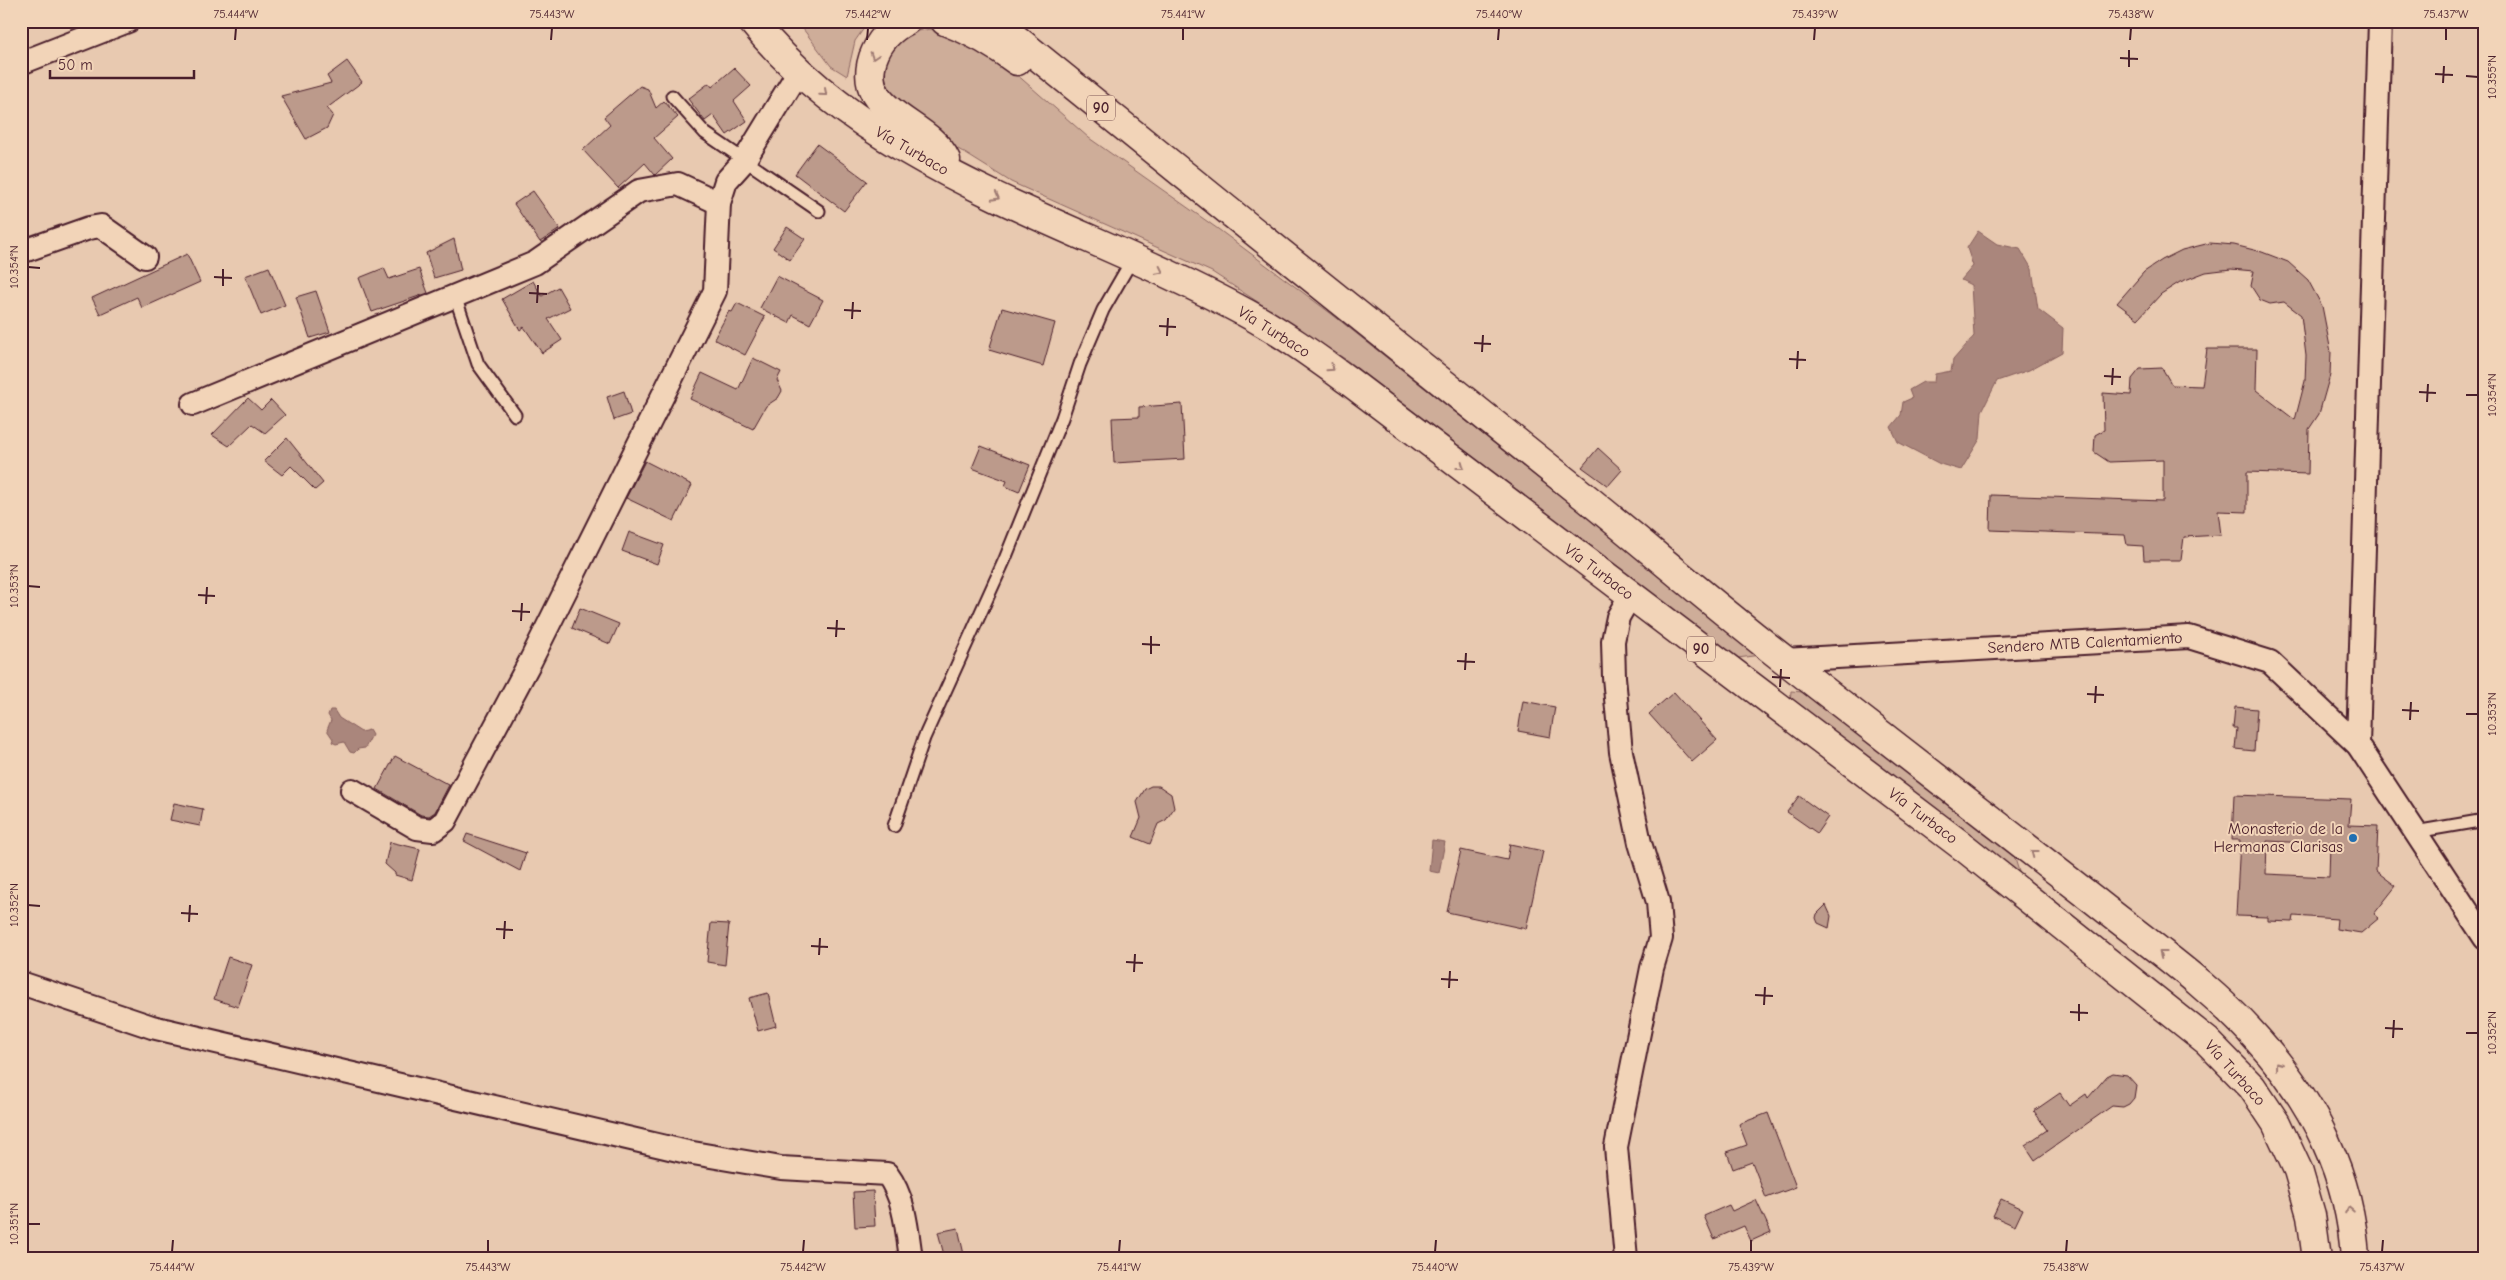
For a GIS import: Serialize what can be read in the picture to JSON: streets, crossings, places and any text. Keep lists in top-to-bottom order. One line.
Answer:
{"streets":{"highway":["90","Vía Turbaco"],"street":["Sendero MTB Calentamiento"]},"crossings":[["90","Sendero MTB Calentamiento"]],"places":["Monasterio de la Hermanas Clarisas"],"scale_bar":"50 m","coordinates":["75.444°W","75.443°W","75.442°W","75.441°W","75.440°W","75.439°W","75.438°W","75.437°W","10.355°N","10.354°N","10.353°N","10.352°N","10.351°N"]}
